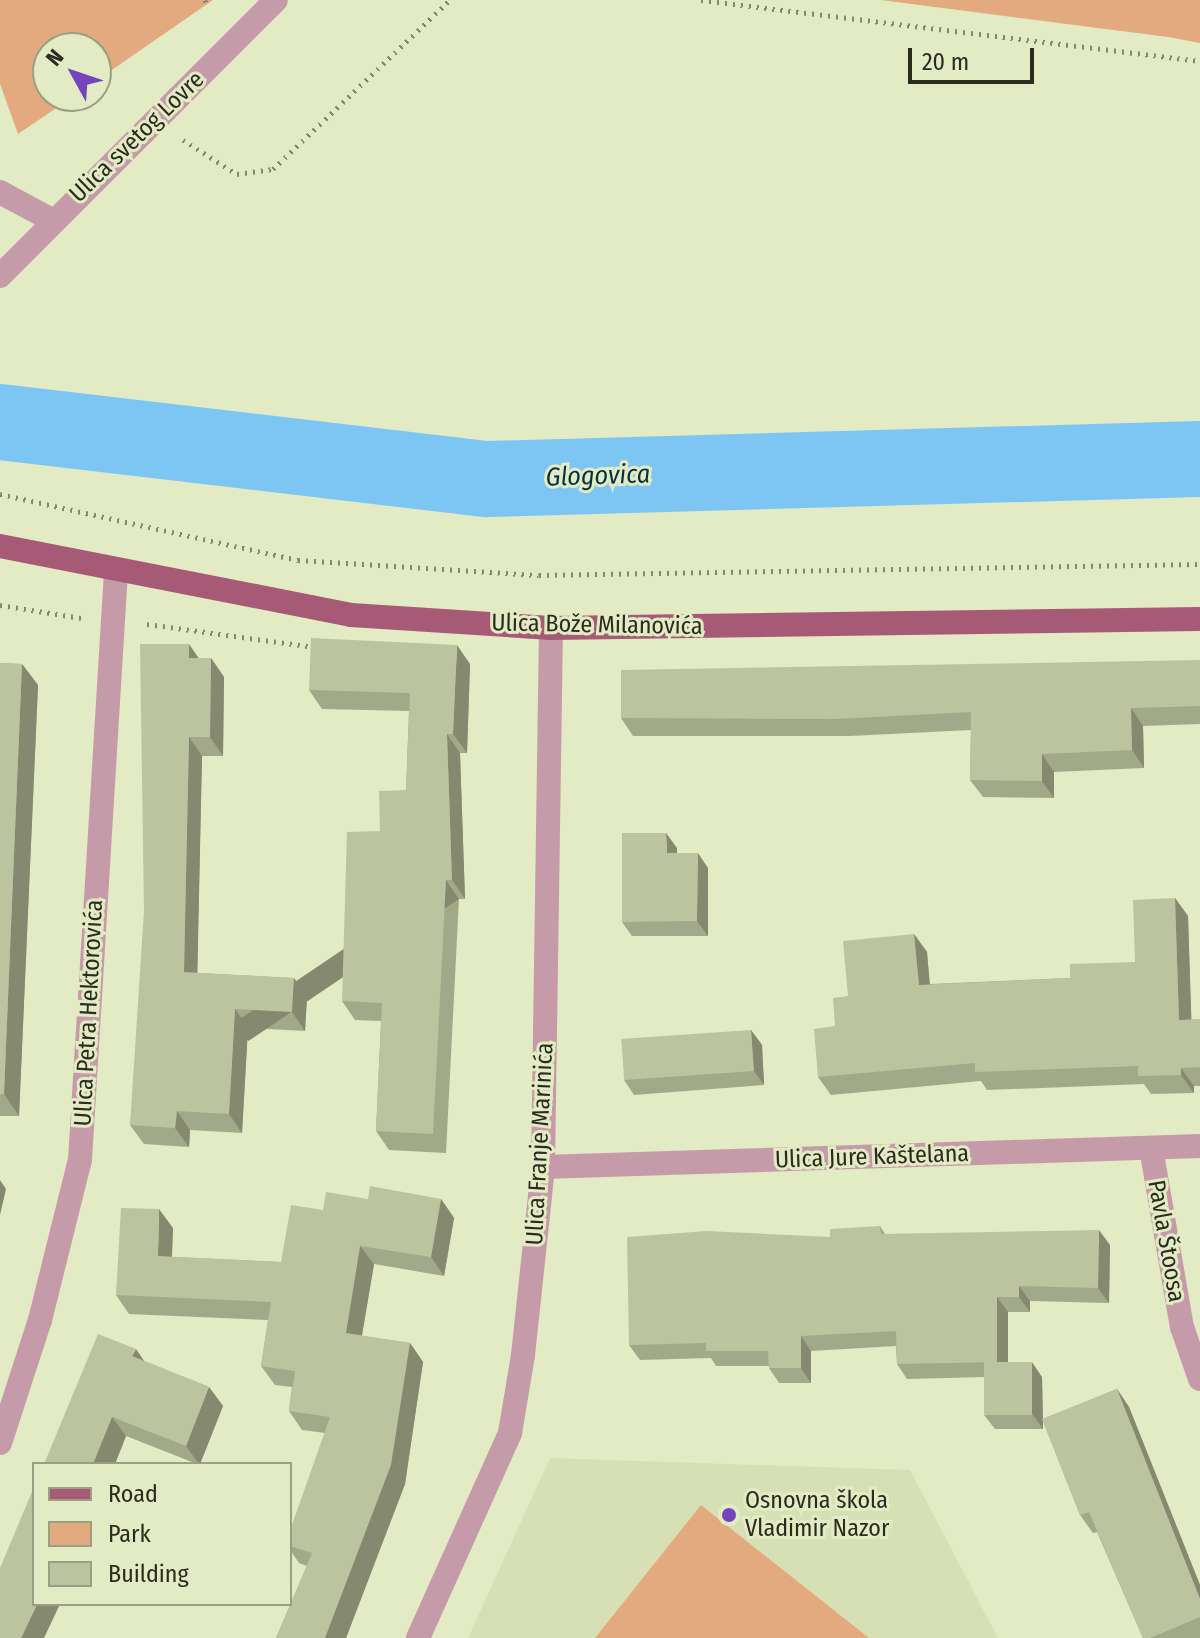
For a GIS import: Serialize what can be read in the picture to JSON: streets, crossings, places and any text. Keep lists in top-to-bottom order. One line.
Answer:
{"streets":{"main road":["Ulica Bože Milanovića"],"street":["Ulica svetog Lovre","Ulica Petra Hektorovića","Ulica Franje Marinića","Ulica Jure Kaštelana","Pavla Štoosa"]},"crossings":[["Ulica Bože Milanovića","Ulica Petra Hektorovića"],["Ulica Bože Milanovića","Ulica Franje Marinića"],["Ulica Franje Marinića","Ulica Jure Kaštelana"],["Ulica Jure Kaštelana","Pavla Štoosa"]],"water":["Glogovica"],"places":["Osnovna škola Vladimir Nazor"],"legend":["Road","Park","Building"],"scale_bar":"20 m","north":"top left"}
